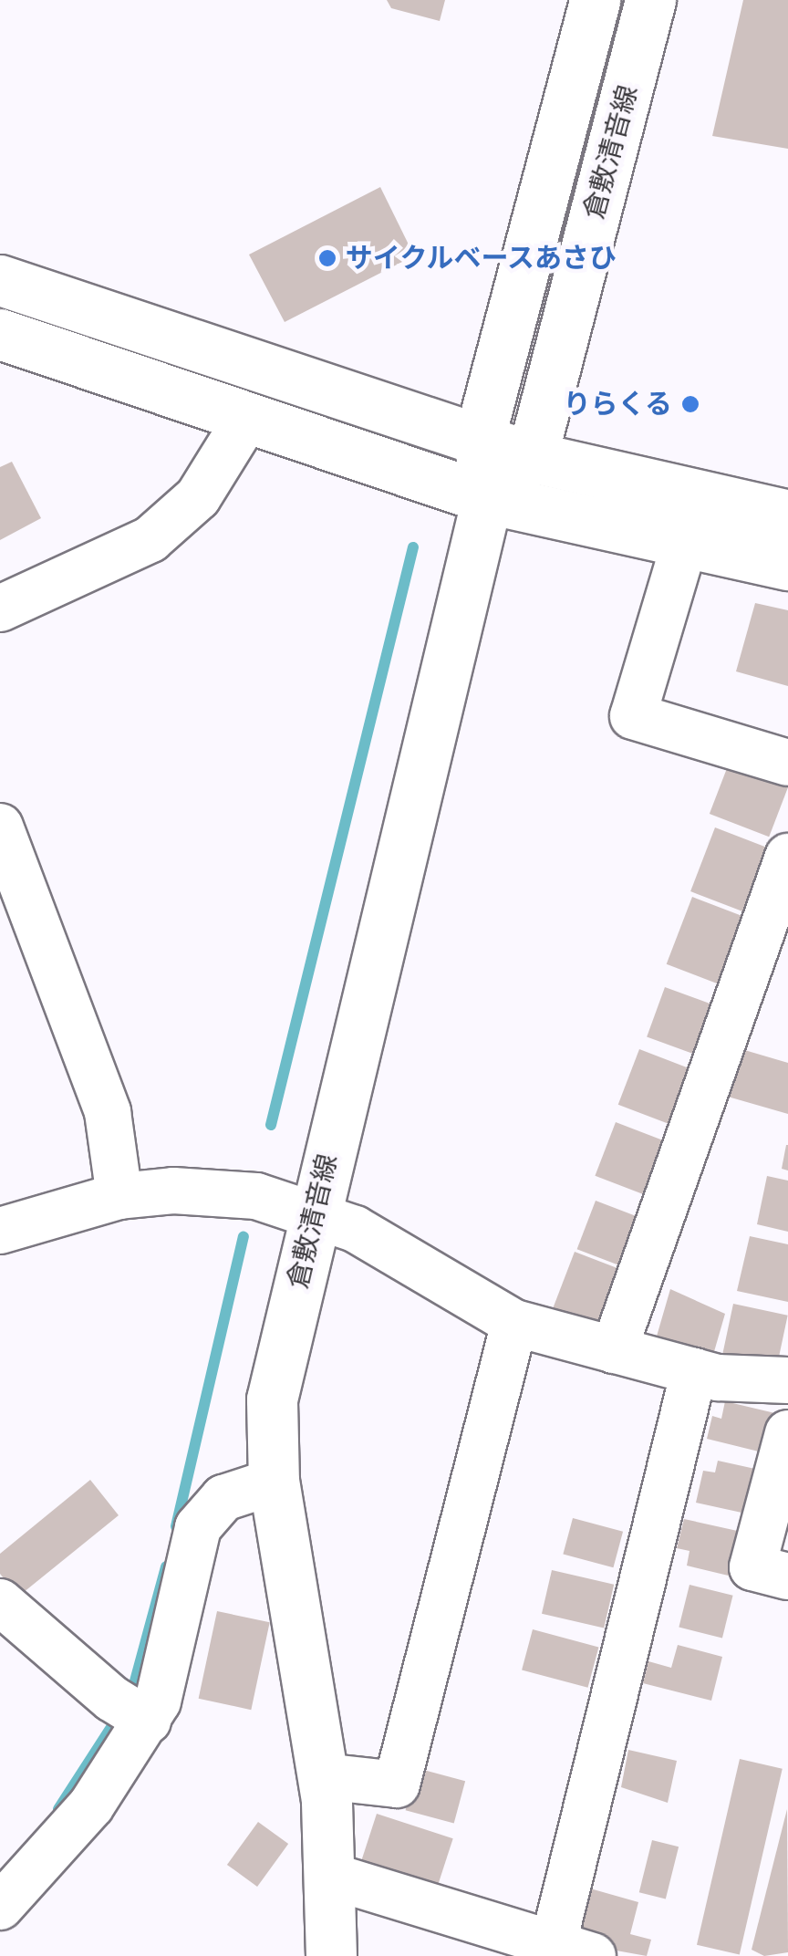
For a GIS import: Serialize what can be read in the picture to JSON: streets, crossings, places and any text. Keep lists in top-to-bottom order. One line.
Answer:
{"streets":{"main road":["倉敷清音線"]},"places":["サイクルベースあさひ","りらくる"]}
